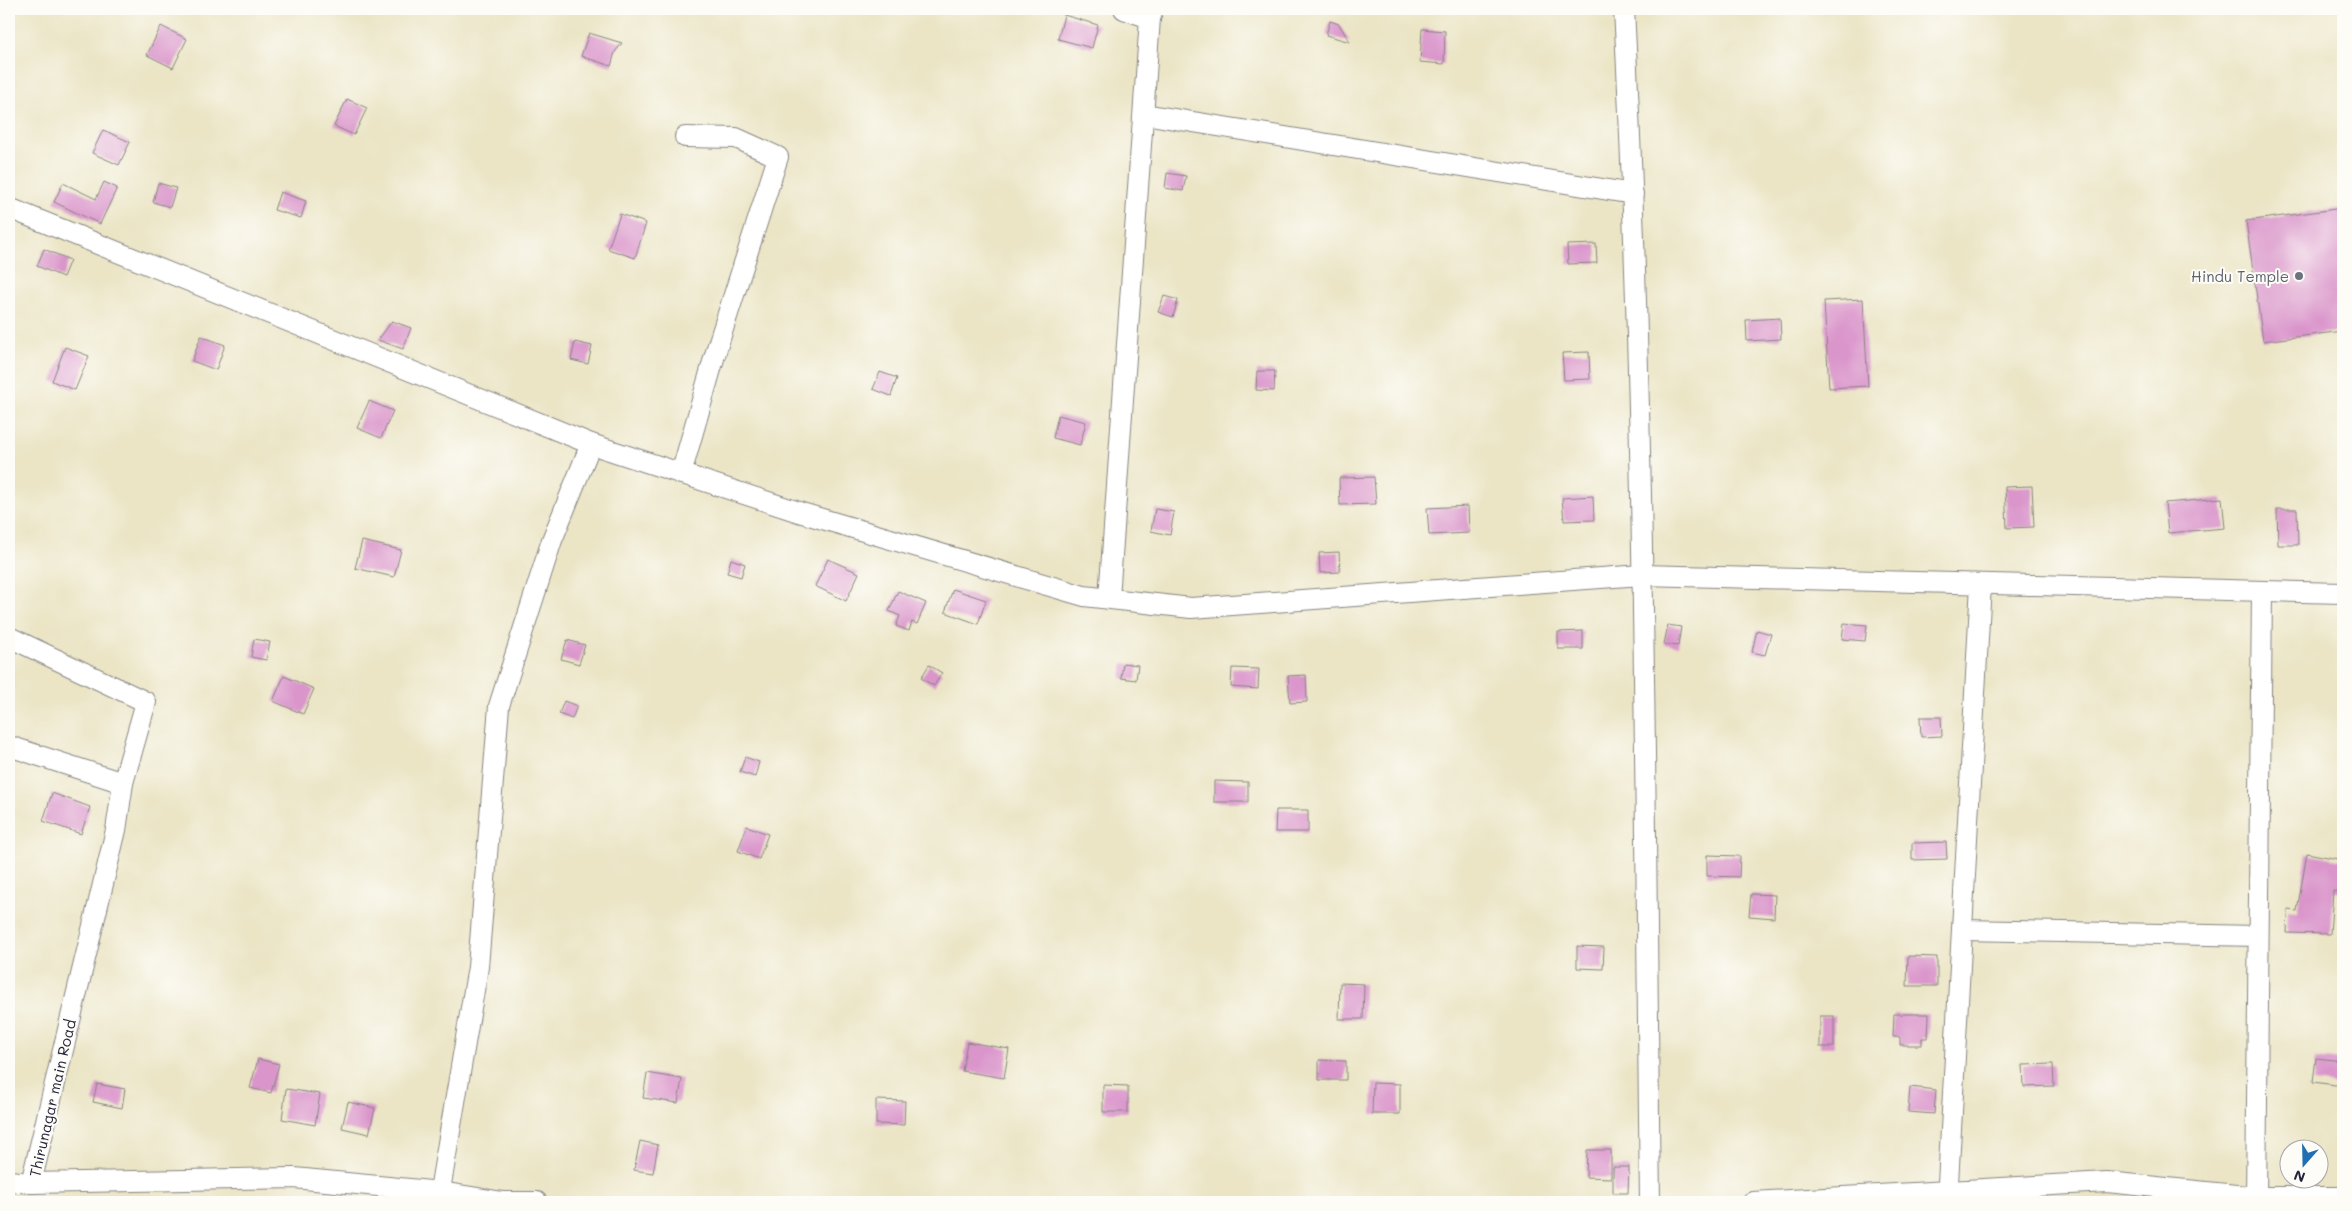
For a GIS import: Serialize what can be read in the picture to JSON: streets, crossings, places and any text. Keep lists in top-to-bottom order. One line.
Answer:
{"streets":{"street":["Thirunagar main Road"]},"places":["Hindu Temple"],"north":"bottom"}
